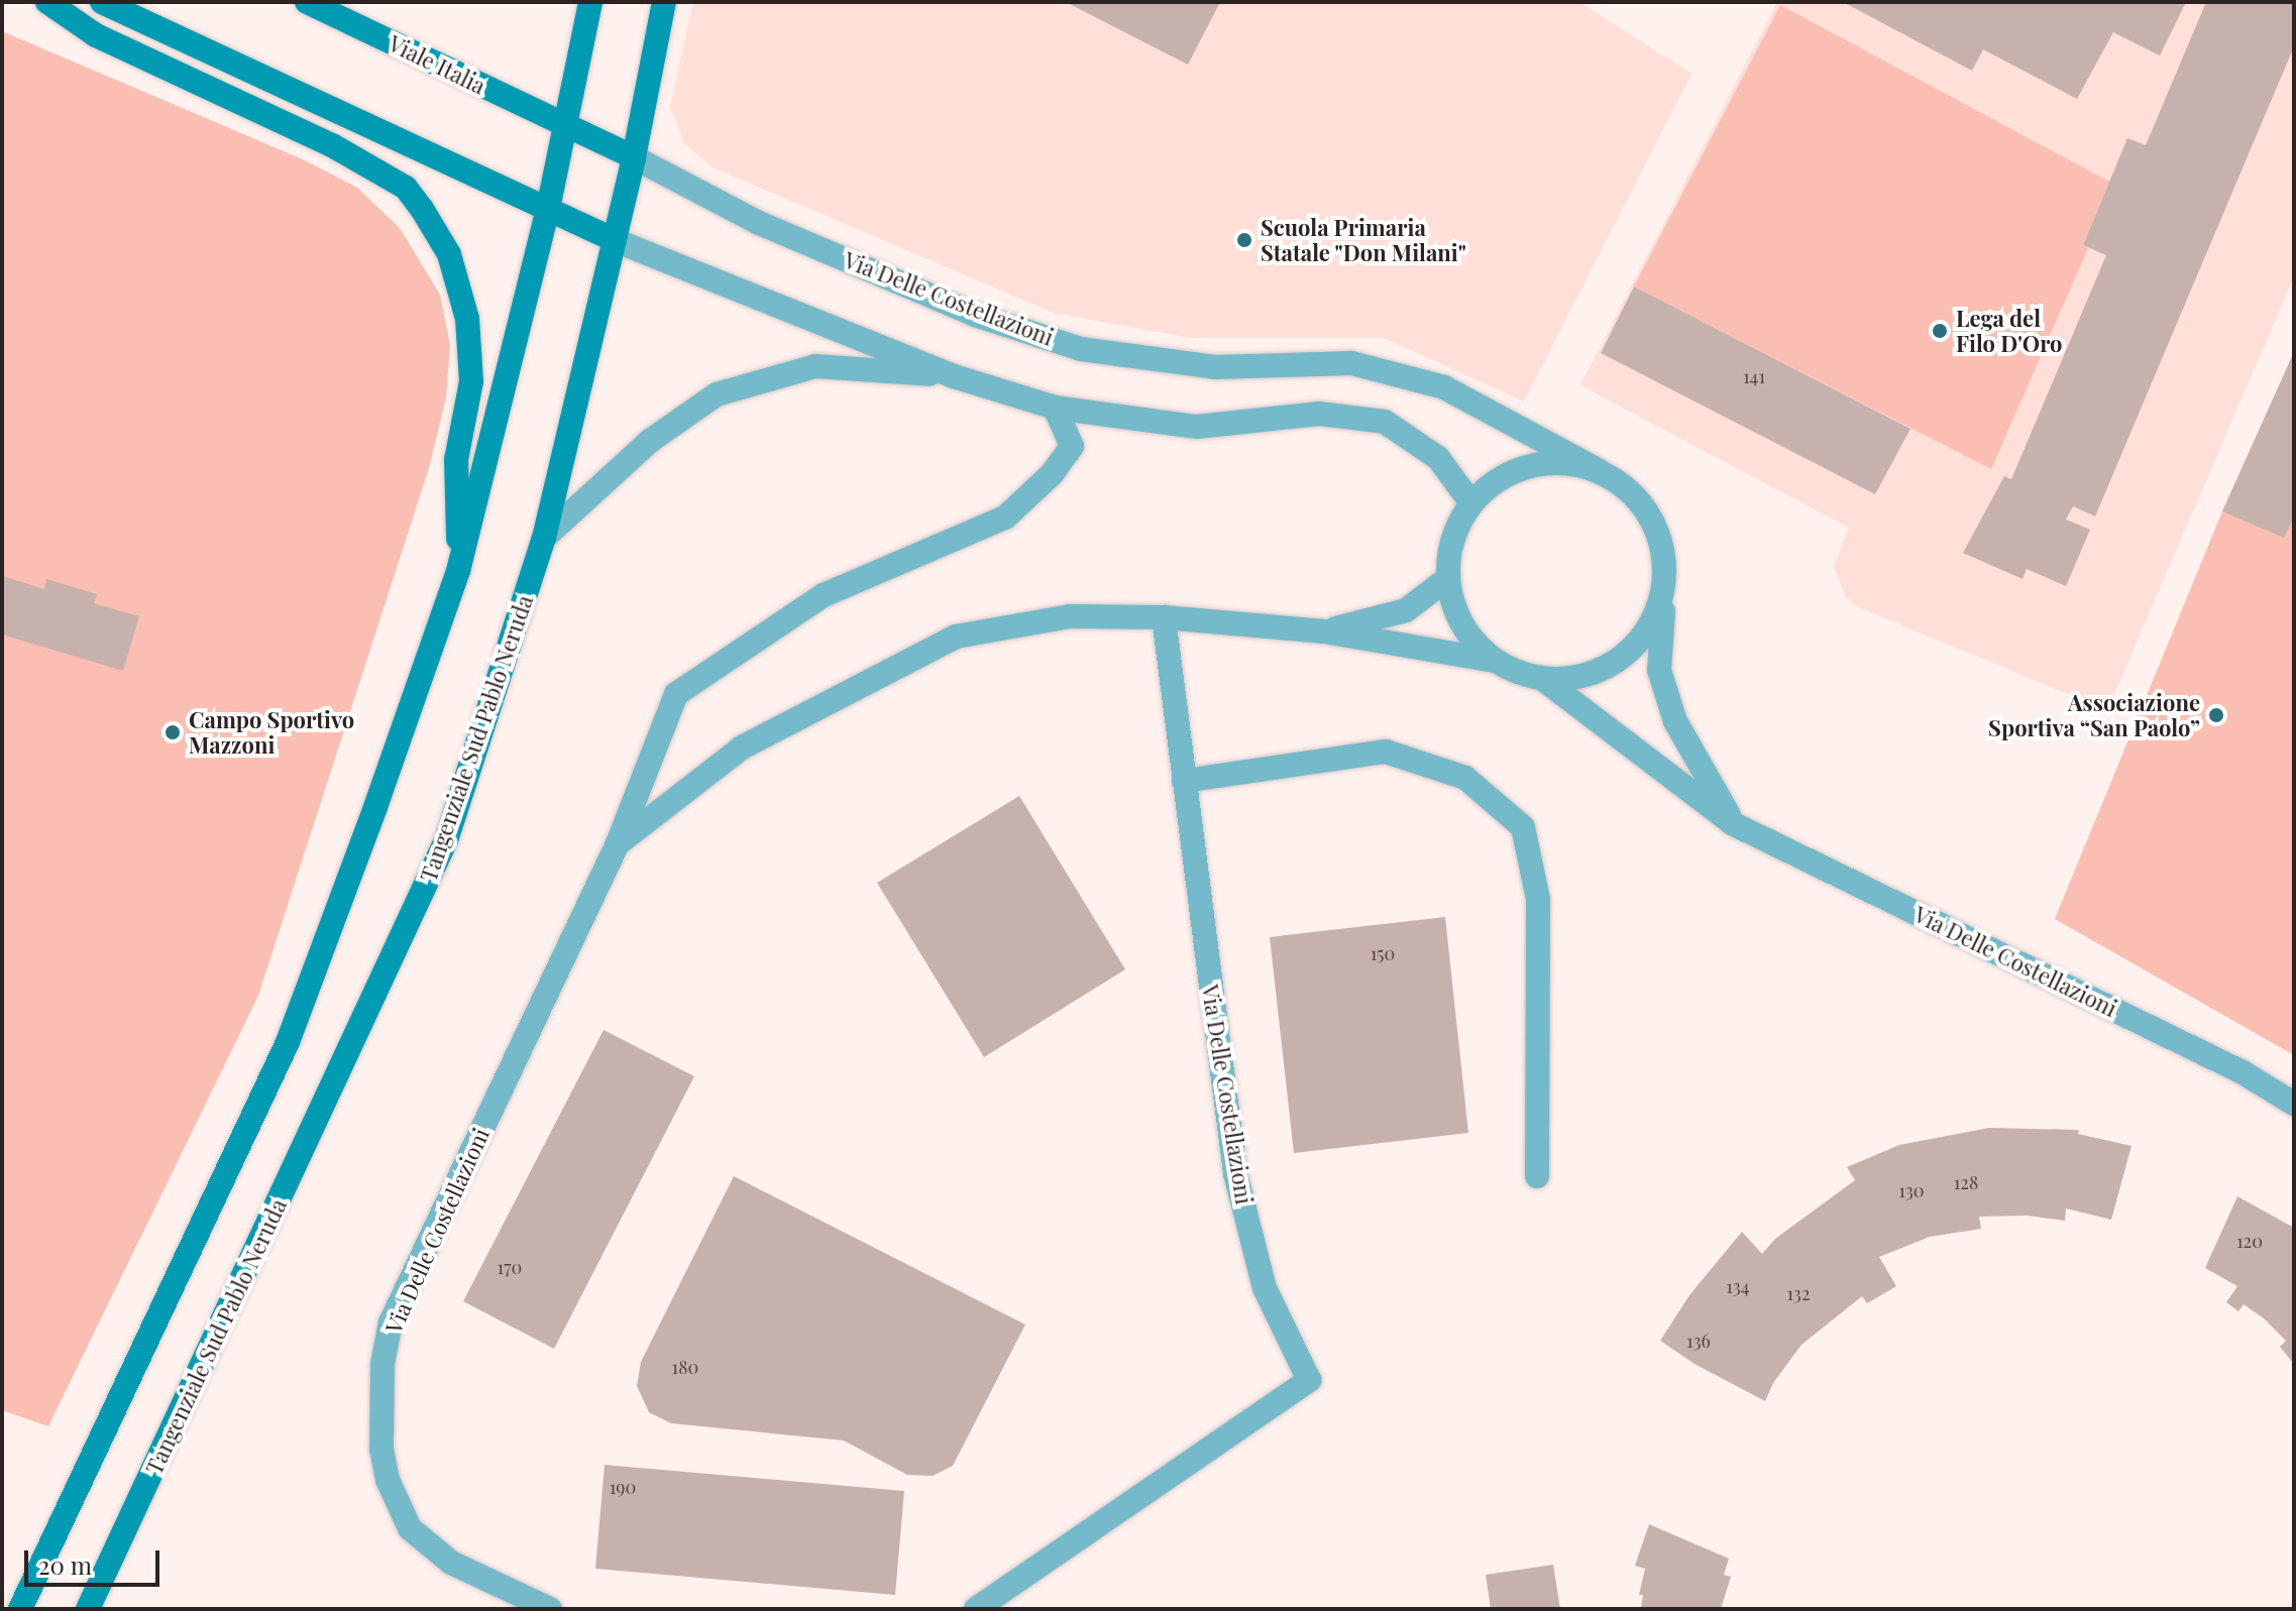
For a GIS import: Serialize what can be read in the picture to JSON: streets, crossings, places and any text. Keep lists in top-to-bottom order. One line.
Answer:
{"streets":{"main road":["Viale Italia","Tangenziale Sud Pablo Neruda"],"street":["Via Delle Costellazioni"]},"crossings":[["Viale Italia","Via Delle Costellazioni"],["Viale Italia","Tangenziale Sud Pablo Neruda"],["Via Delle Costellazioni","Tangenziale Sud Pablo Neruda"]],"places":["Scuola Primaria Statale \"Don Milani\"","Lega del Filo D'Oro","Associazione Sportiva “San Paolo”","Campo Sportivo Mazzoni"],"house_numbers":["141","150","128","130","120","170","134","132","136","180","190"],"scale_bar":"20 m"}
